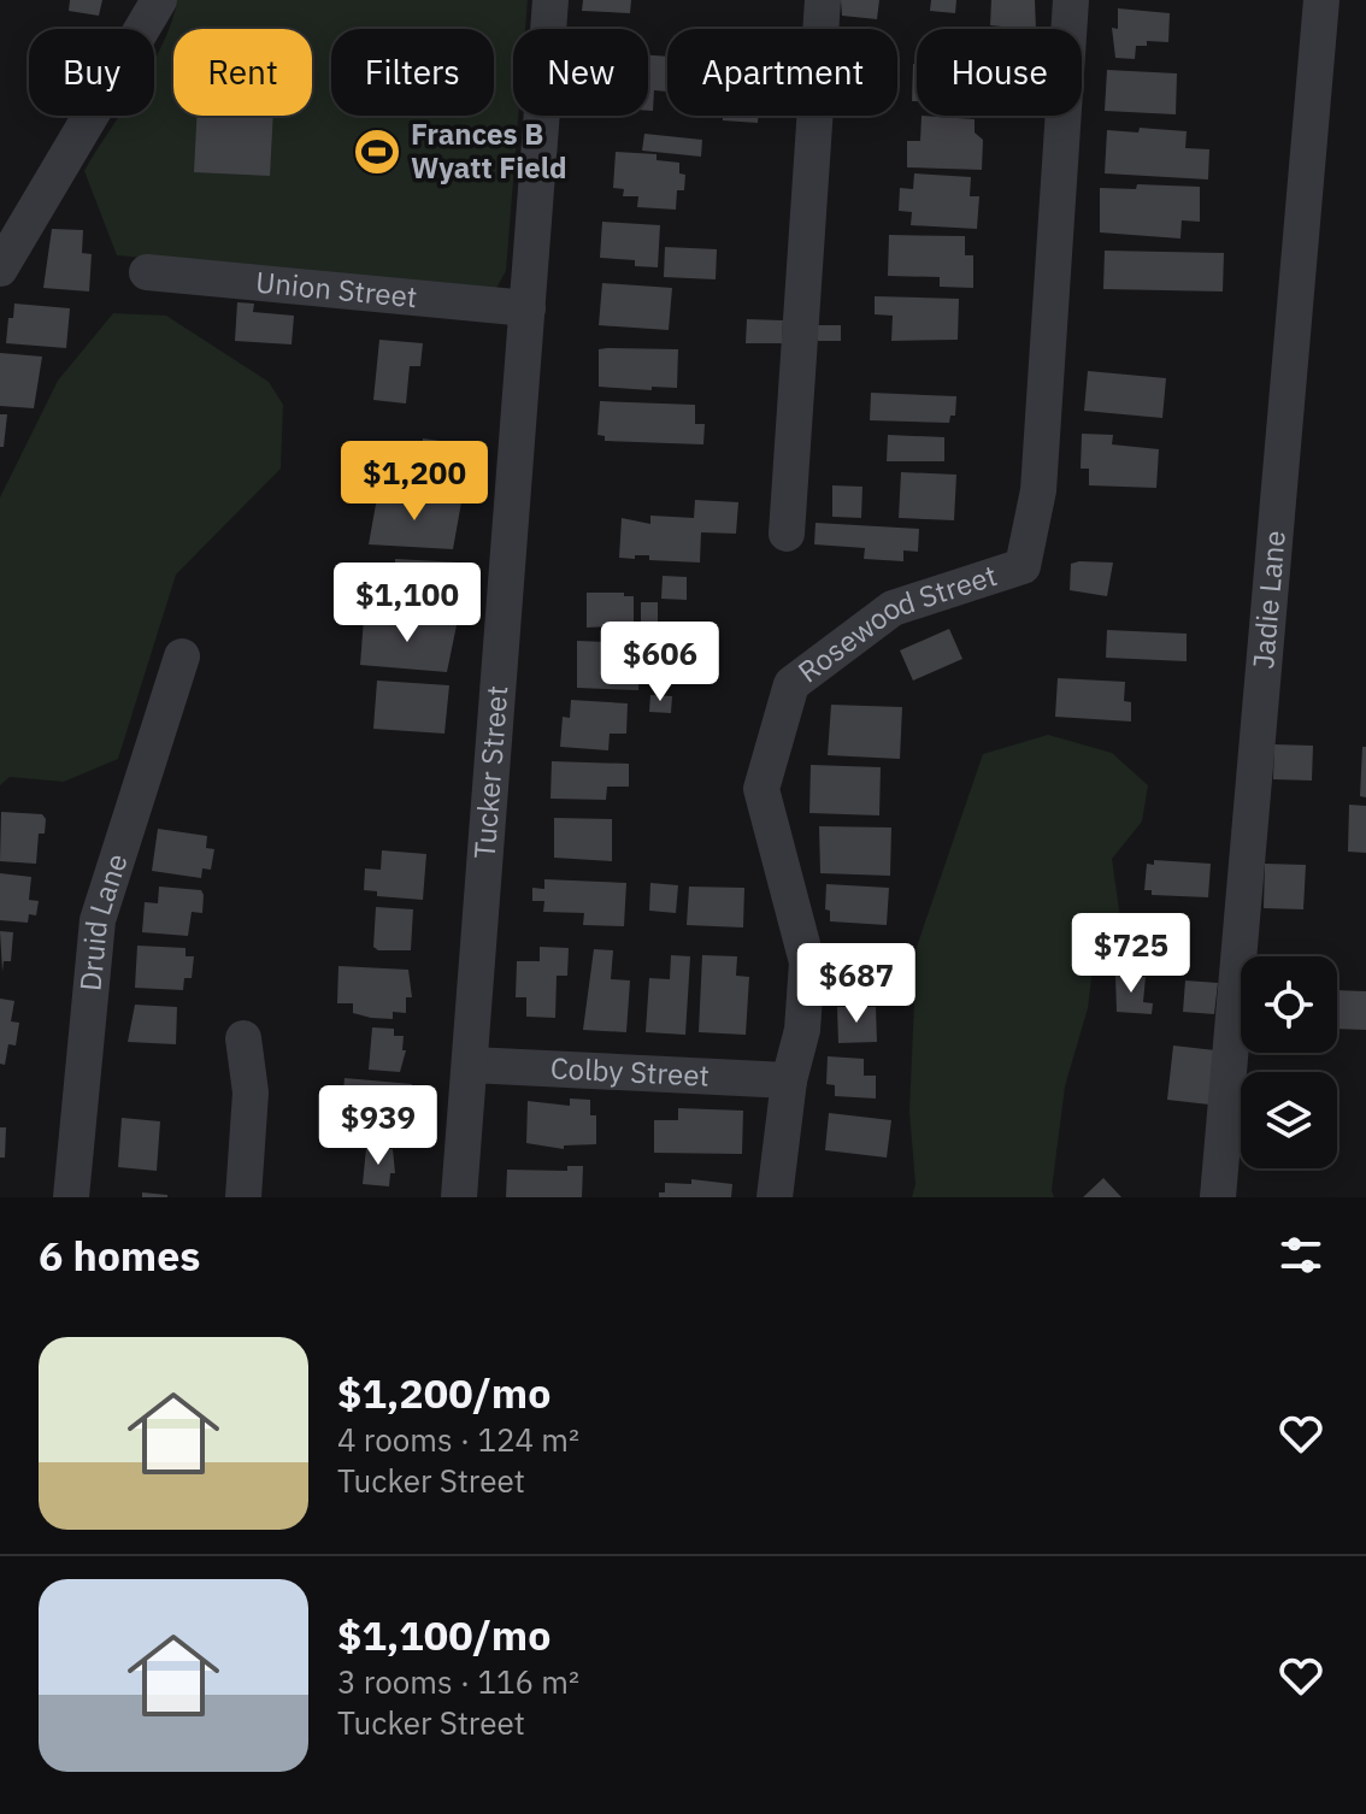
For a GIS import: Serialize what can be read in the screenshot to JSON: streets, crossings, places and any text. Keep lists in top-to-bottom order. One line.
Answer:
{"streets":{"street":["Union Street","Jadie Lane","Rosewood Street","Tucker Street","Druid Lane","Colby Street"]},"crossings":[["Union Street","Tucker Street"],["Rosewood Street","Colby Street"],["Tucker Street","Colby Street"]],"places":{"sports":["Frances B Wyatt Field"]},"page":{"chip":["Buy","Rent","Filters","New","Apartment","House"],"price":["$1,200","$1,100","$606","$725","$687","$939"],"heading":"6 homes","list":[{"name":"$1,200/mo","note":"4 rooms · 124 m² · Tucker Street"},{"name":"$1,100/mo","note":"3 rooms · 116 m² · Tucker Street"}]}}
